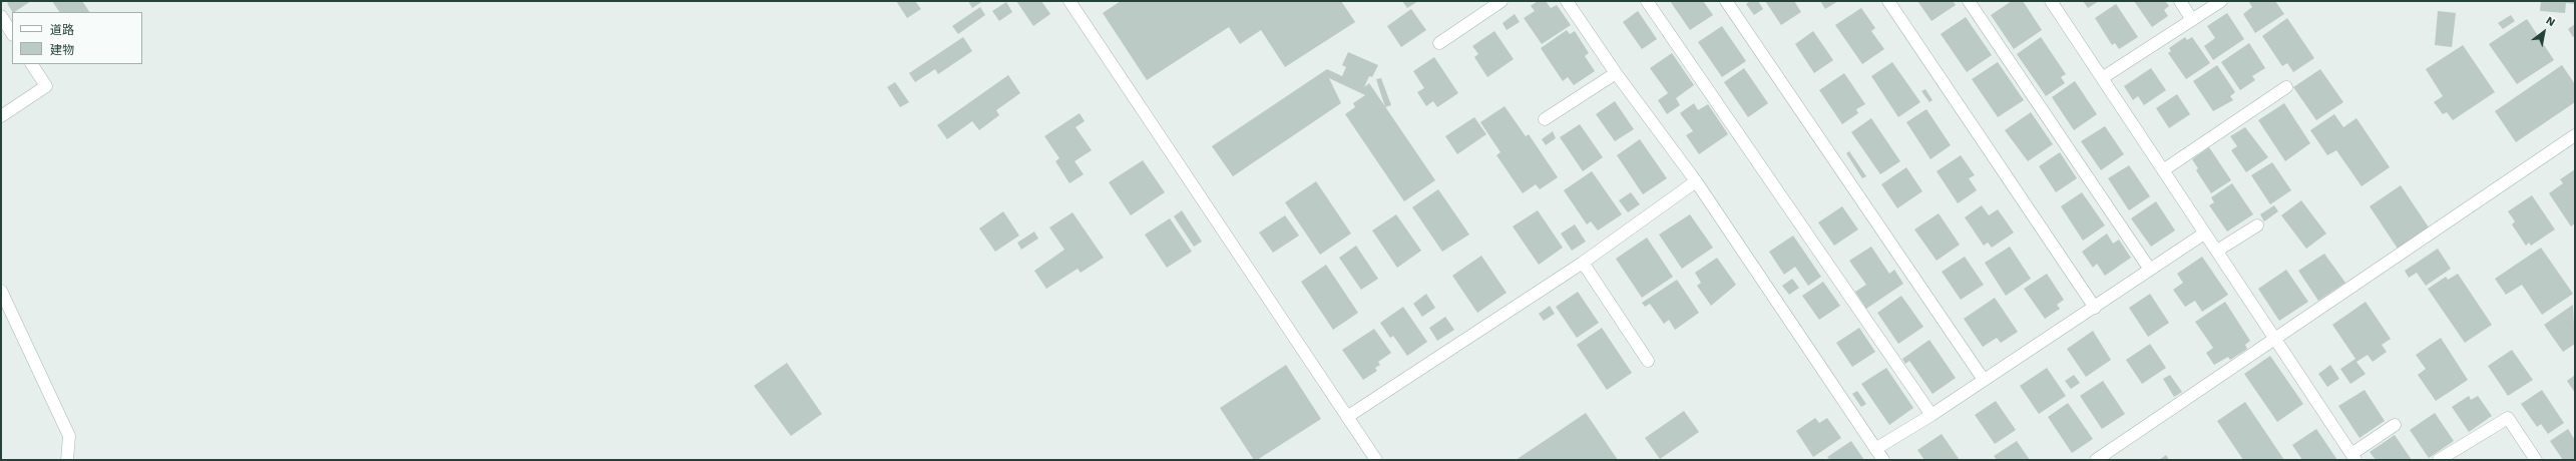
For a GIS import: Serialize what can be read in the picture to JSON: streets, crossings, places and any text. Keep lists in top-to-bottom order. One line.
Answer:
{"legend":["道路","建物"],"north":"top right"}
